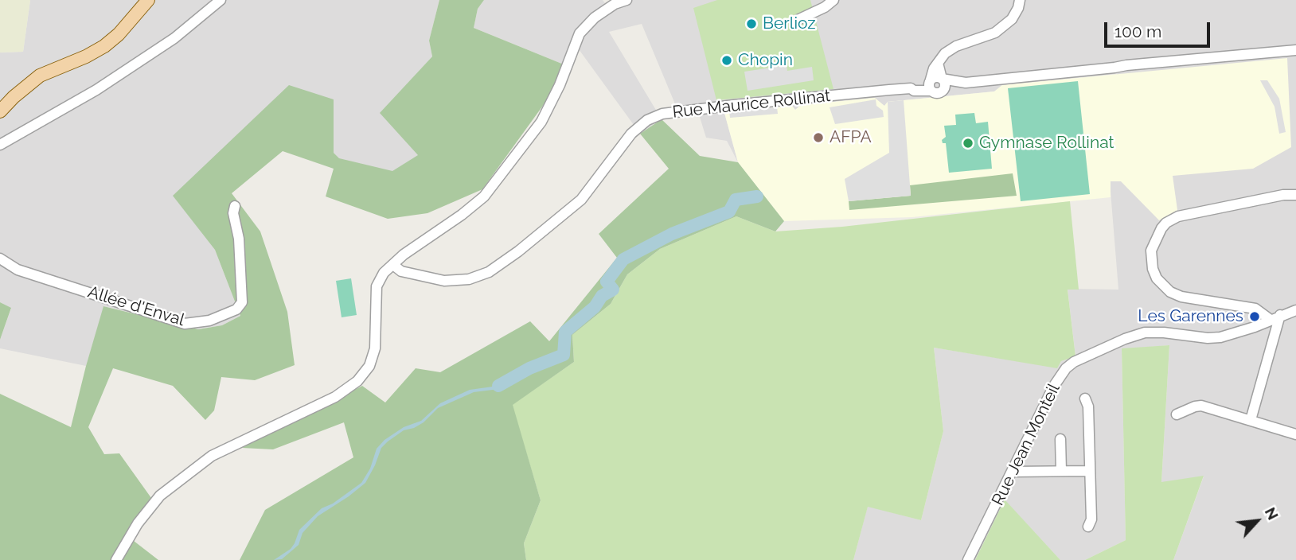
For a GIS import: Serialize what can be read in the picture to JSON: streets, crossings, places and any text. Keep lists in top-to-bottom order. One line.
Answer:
{"streets":{"street":["Rue Maurice Rollinat","Allée d'Enval","Rue Jean Monteil"]},"places":["Berlioz","Chopin","AFPA","Gymnase Rollinat","Les Garennes"],"scale_bar":"100 m","north":"top right"}
